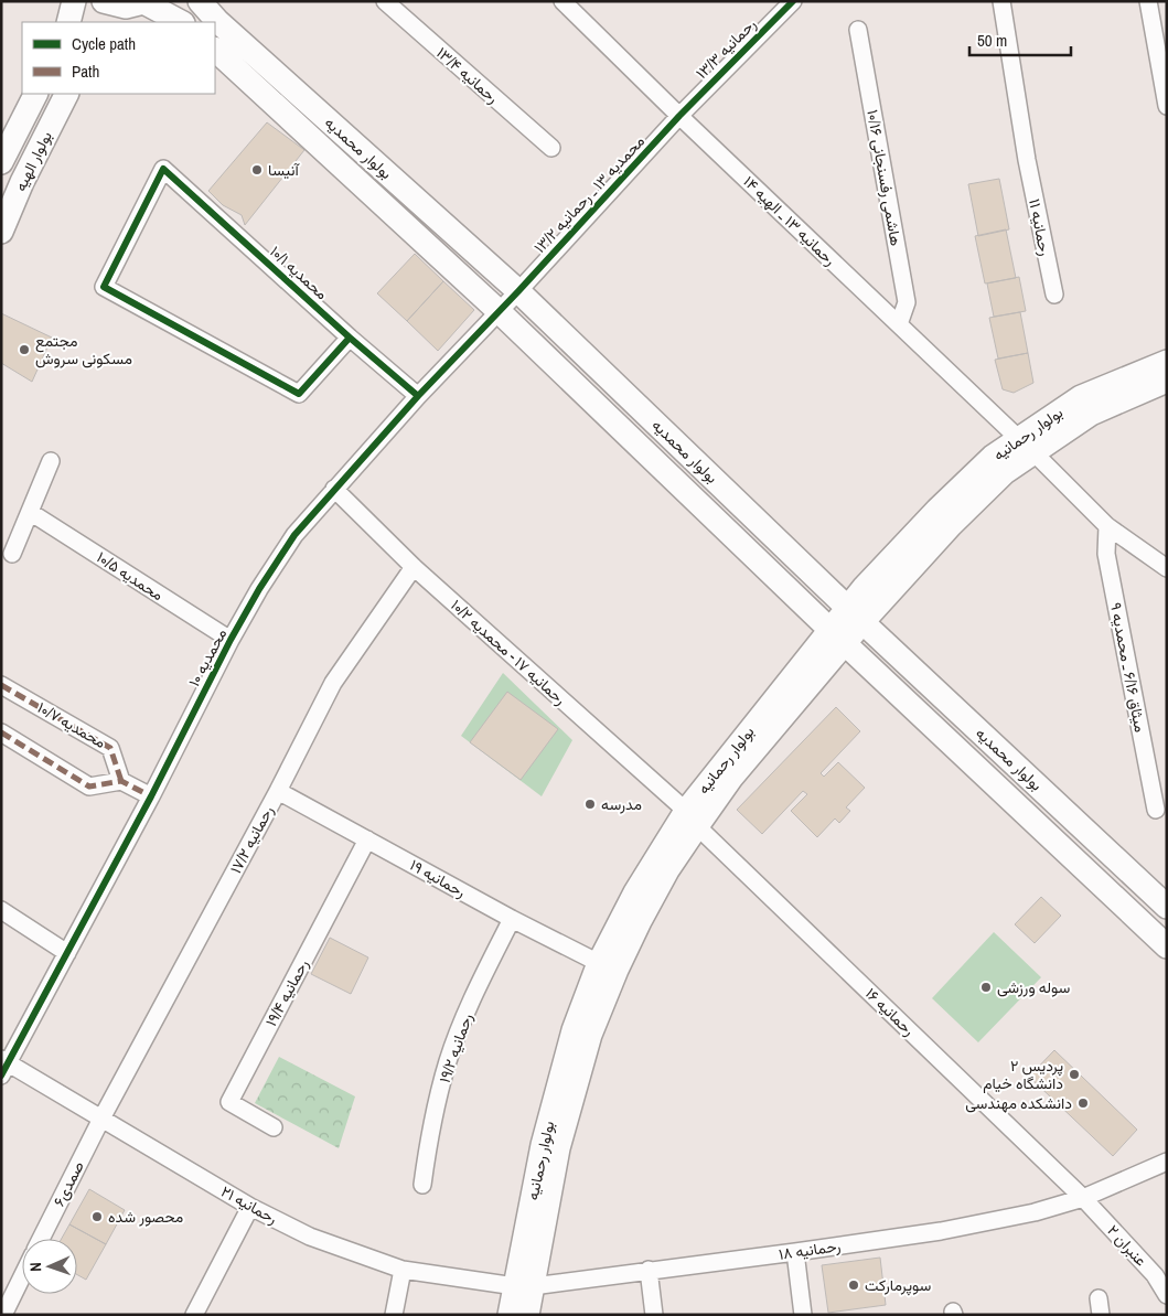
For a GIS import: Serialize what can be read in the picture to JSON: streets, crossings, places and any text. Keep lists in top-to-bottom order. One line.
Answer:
{"streets":{"main road":["بولوار محمدیه","بولوار الهیه","بولوار رحمانیه"],"street":["رحمانیه ۱۳/۳","رحمانیه ۱۳/۴","هاشمی رفسنجانی ۱۰/۱۶","محمدیه ۱۳ ـ رحمانیه ۱۳/۲","رحمانیه ۱۳ ـ الهیه ۱۴","رحمانیه ۱۱","محمدیه ۱۰/۱","محمدیه ۱۰/۵","رحمانیه ۱۷ - محمدیه ۱۰/۲","محمدیه ۱۰","میثاق ۶/۱۶ ـ محمدیه ۹","محمدیه ۱۰/۷","رحمانیه ۱۷/۲","رحمانیه ۱۹","رحمانیه ۱۹/۴","رحمانیه ۱۶","رحمانیه ۱۹/۲","صمدی۶","رحمانیه ۲۱","عنبران ۲","رحمانیه ۱۸"]},"crossings":[["رحمانیه ۱۳/۳","محمدیه ۱۳ ـ رحمانیه ۱۳/۲"],["رحمانیه ۱۳/۳","رحمانیه ۱۳ ـ الهیه ۱۴"],["بولوار محمدیه","محمدیه ۱۳ ـ رحمانیه ۱۳/۲"],["بولوار محمدیه","بولوار رحمانیه"],["بولوار محمدیه","محمدیه ۱۰"],["هاشمی رفسنجانی ۱۰/۱۶","رحمانیه ۱۳ ـ الهیه ۱۴"],["محمدیه ۱۳ ـ رحمانیه ۱۳/۲","رحمانیه ۱۳ ـ الهیه ۱۴"],["محمدیه ۱۳ ـ رحمانیه ۱۳/۲","محمدیه ۱۰"],["رحمانیه ۱۳ ـ الهیه ۱۴","بولوار رحمانیه"],["رحمانیه ۱۳ ـ الهیه ۱۴","میثاق ۶/۱۶ ـ محمدیه ۹"],["محمدیه ۱۰/۱","محمدیه ۱۰"],["بولوار رحمانیه","رحمانیه ۱۷ - محمدیه ۱۰/۲"],["بولوار رحمانیه","رحمانیه ۱۹"],["بولوار رحمانیه","رحمانیه ۱۶"],["بولوار رحمانیه","رحمانیه ۲۱"],["بولوار رحمانیه","رحمانیه ۱۸"],["محمدیه ۱۰/۵","محمدیه ۱۰"],["رحمانیه ۱۷ - محمدیه ۱۰/۲","محمدیه ۱۰"],["رحمانیه ۱۷ - محمدیه ۱۰/۲","رحمانیه ۱۷/۲"],["رحمانیه ۱۷ - محمدیه ۱۰/۲","رحمانیه ۱۶"],["محمدیه ۱۰","رحمانیه ۲۱"],["رحمانیه ۱۷/۲","رحمانیه ۱۹"],["رحمانیه ۱۷/۲","صمدی۶"],["رحمانیه ۱۷/۲","رحمانیه ۲۱"],["رحمانیه ۱۹","رحمانیه ۱۹/۴"],["رحمانیه ۱۹","رحمانیه ۱۹/۲"],["رحمانیه ۱۶","عنبران ۲"],["رحمانیه ۱۶","رحمانیه ۱۸"],["صمدی۶","رحمانیه ۲۱"],["رحمانیه ۲۱","رحمانیه ۱۸"],["عنبران ۲","رحمانیه ۱۸"]],"places":["آنیسا","مجتمع مسکونی سروش","مدرسه","سوله ورزشی","پردیس ۲ دانشگاه خیام","دانشکده مهندسی","محصور شده","سوپرمارکت"],"legend":["Cycle path","Path"],"scale_bar":"50 m","north":"left"}
